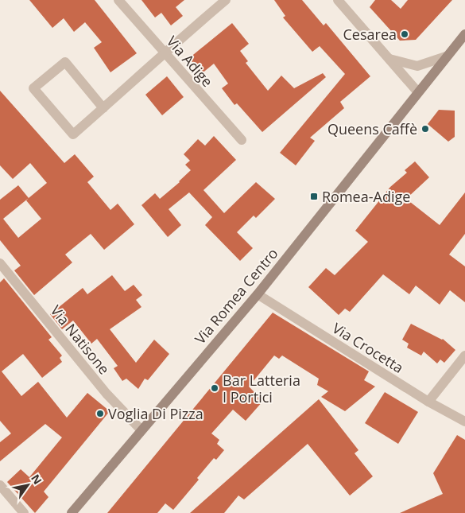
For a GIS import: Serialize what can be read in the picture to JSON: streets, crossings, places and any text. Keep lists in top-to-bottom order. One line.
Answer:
{"streets":{"street":["Via Adige","Via Romea Centro","Via Natisone","Via Crocetta"]},"crossings":[["Via Romea Centro","Via Natisone"],["Via Romea Centro","Via Crocetta"]],"places":{"other":["Cesarea","Queens Caffè","Bar Latteria I Portici","Voglia Di Pizza"],"transit":["Romea-Adige"]},"north":"top right"}
